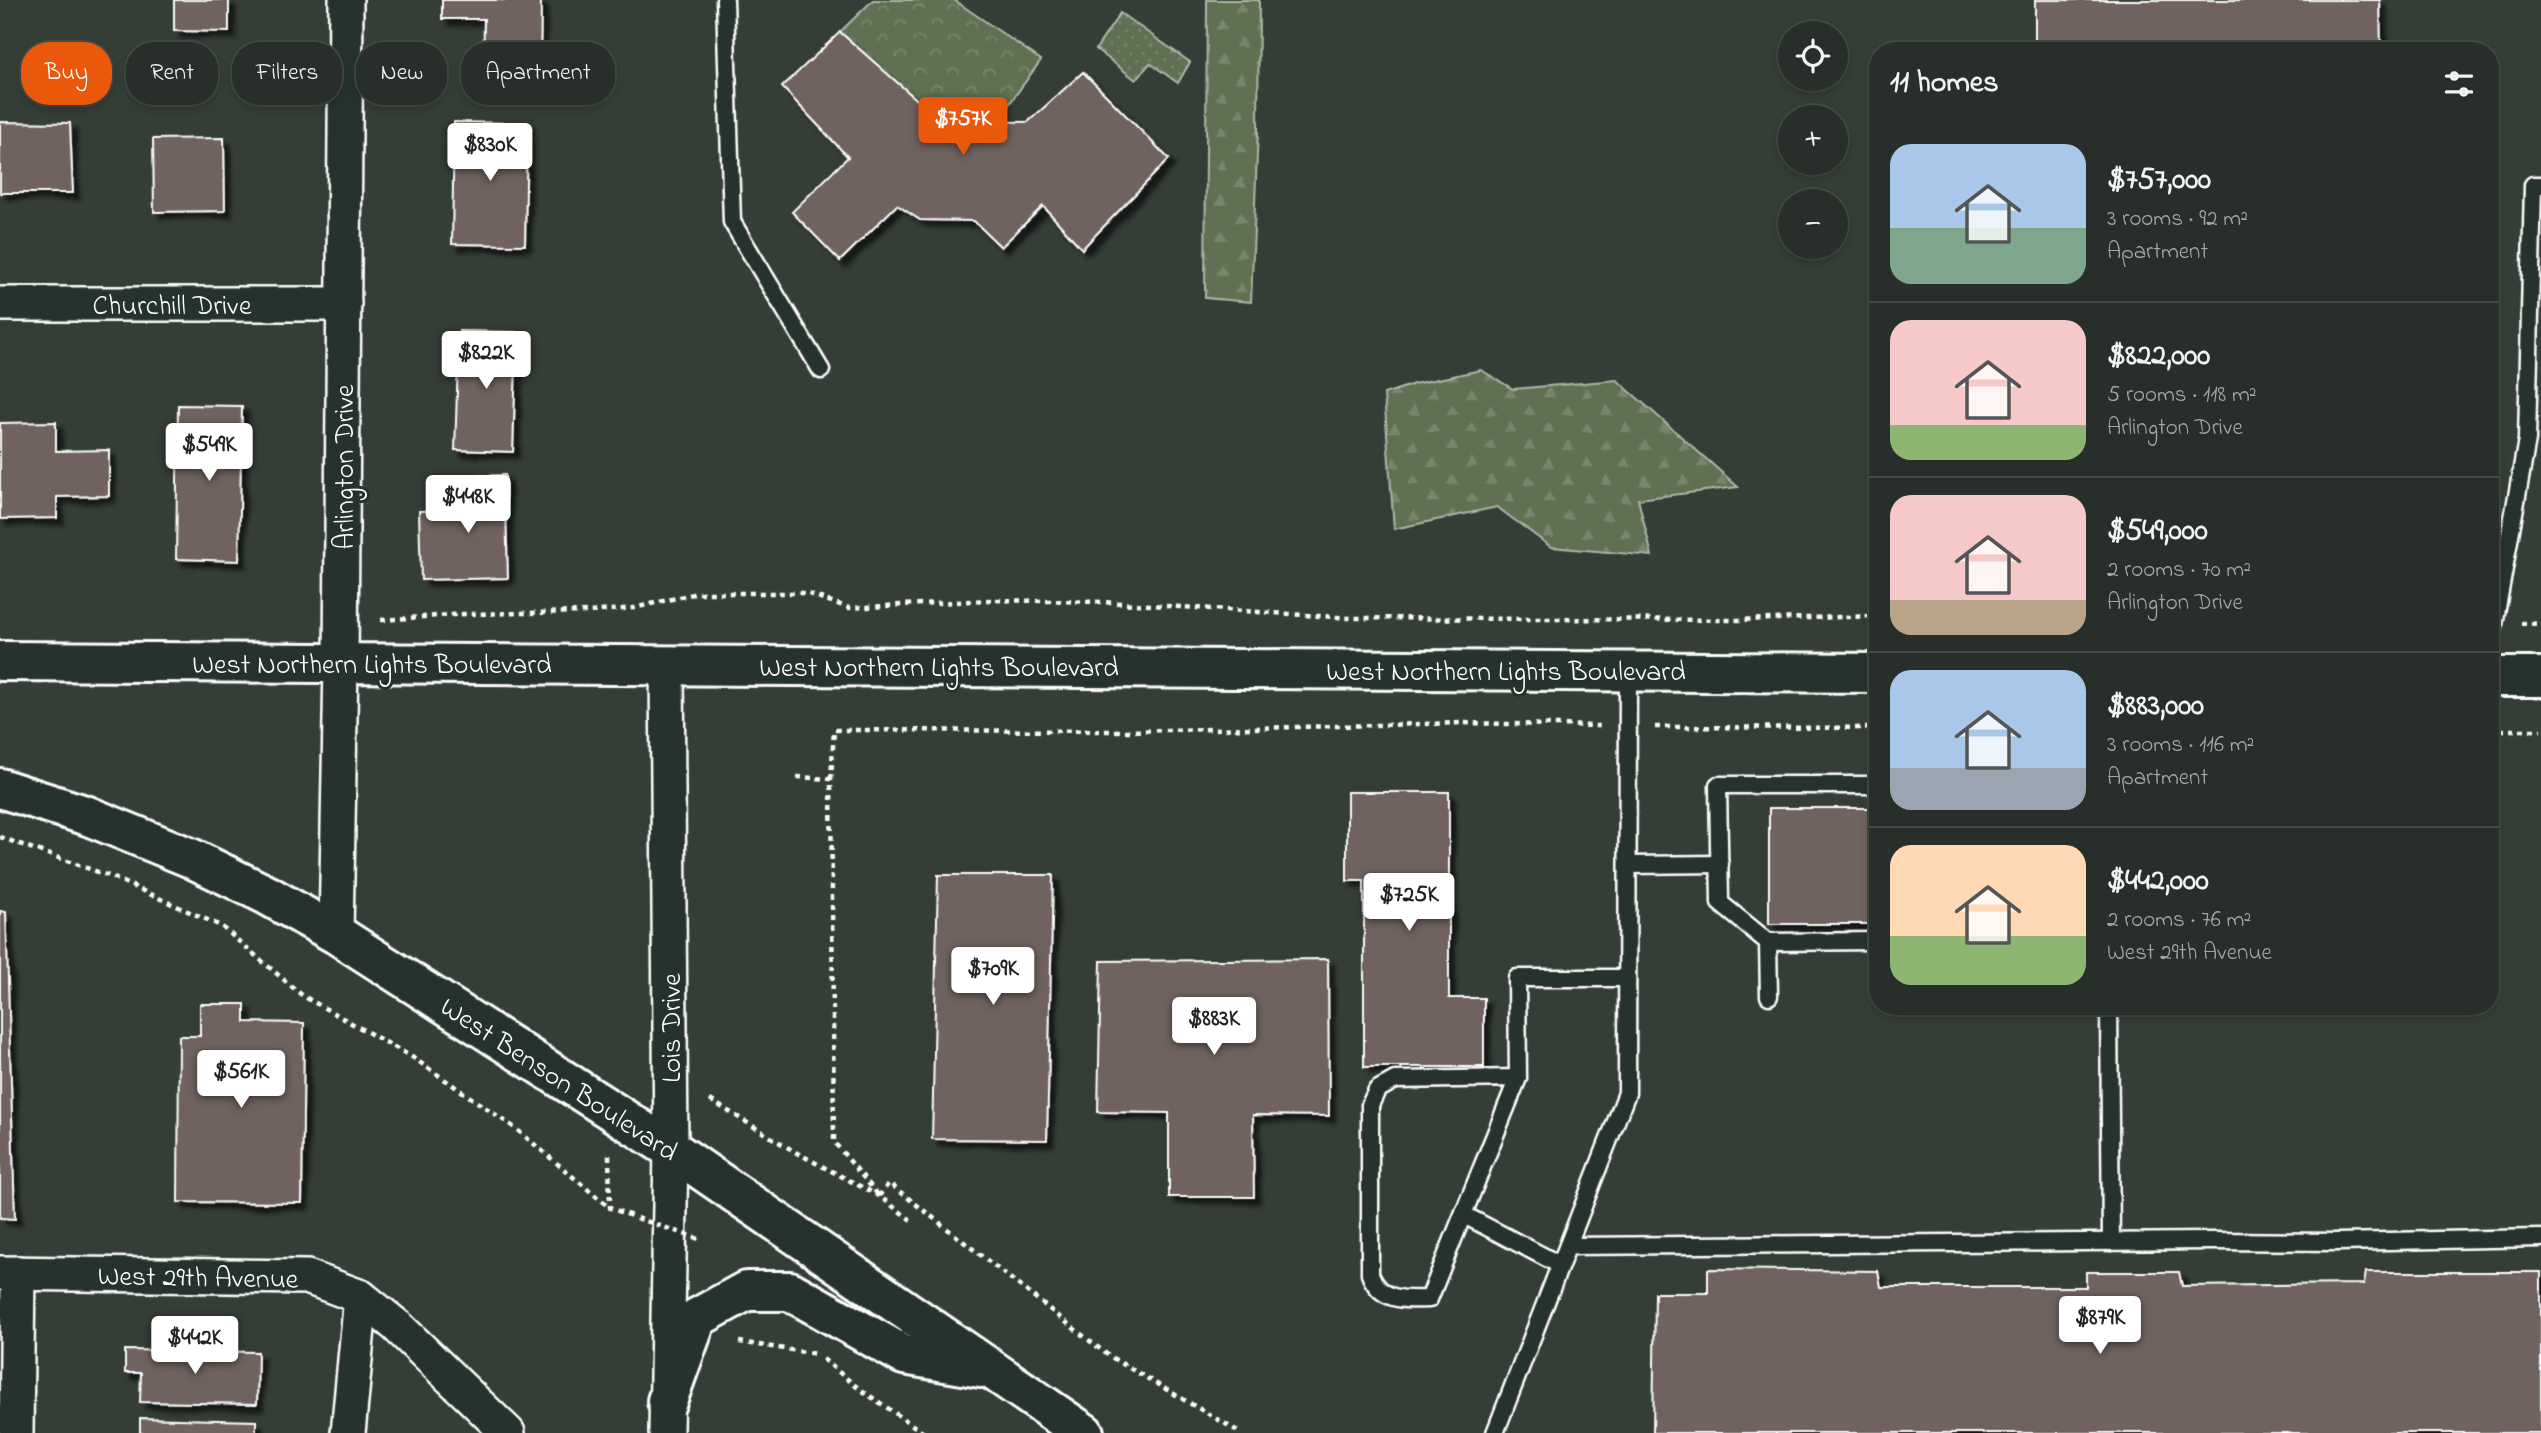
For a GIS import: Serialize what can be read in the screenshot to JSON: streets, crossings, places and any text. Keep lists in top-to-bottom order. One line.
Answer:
{"streets":{"main road":["West Northern Lights Boulevard","West Benson Boulevard"],"street":["Churchill Drive","Arlington Drive","Lois Drive","West 29th Avenue"]},"crossings":[["Churchill Drive","Arlington Drive"],["Arlington Drive","West Northern Lights Boulevard"],["Arlington Drive","West Benson Boulevard"],["West Northern Lights Boulevard","Lois Drive"],["Lois Drive","West Benson Boulevard"]],"page":{"map_buttons":["+","−"],"chip":["Buy","Rent","Filters","New","Apartment"],"heading":"11 homes","price":["$757K","$830K","$822K","$549K","$448K","$725K","$709K","$883K","$561K","$879K","$442K"],"list":[{"name":"$757,000","note":"3 rooms · 92 m² · Apartment"},{"name":"$822,000","note":"5 rooms · 118 m² · Arlington Drive"},{"name":"$549,000","note":"2 rooms · 70 m² · Arlington Drive"},{"name":"$883,000","note":"3 rooms · 116 m² · Apartment"},{"name":"$442,000","note":"2 rooms · 76 m² · West 29th Avenue"}]}}
